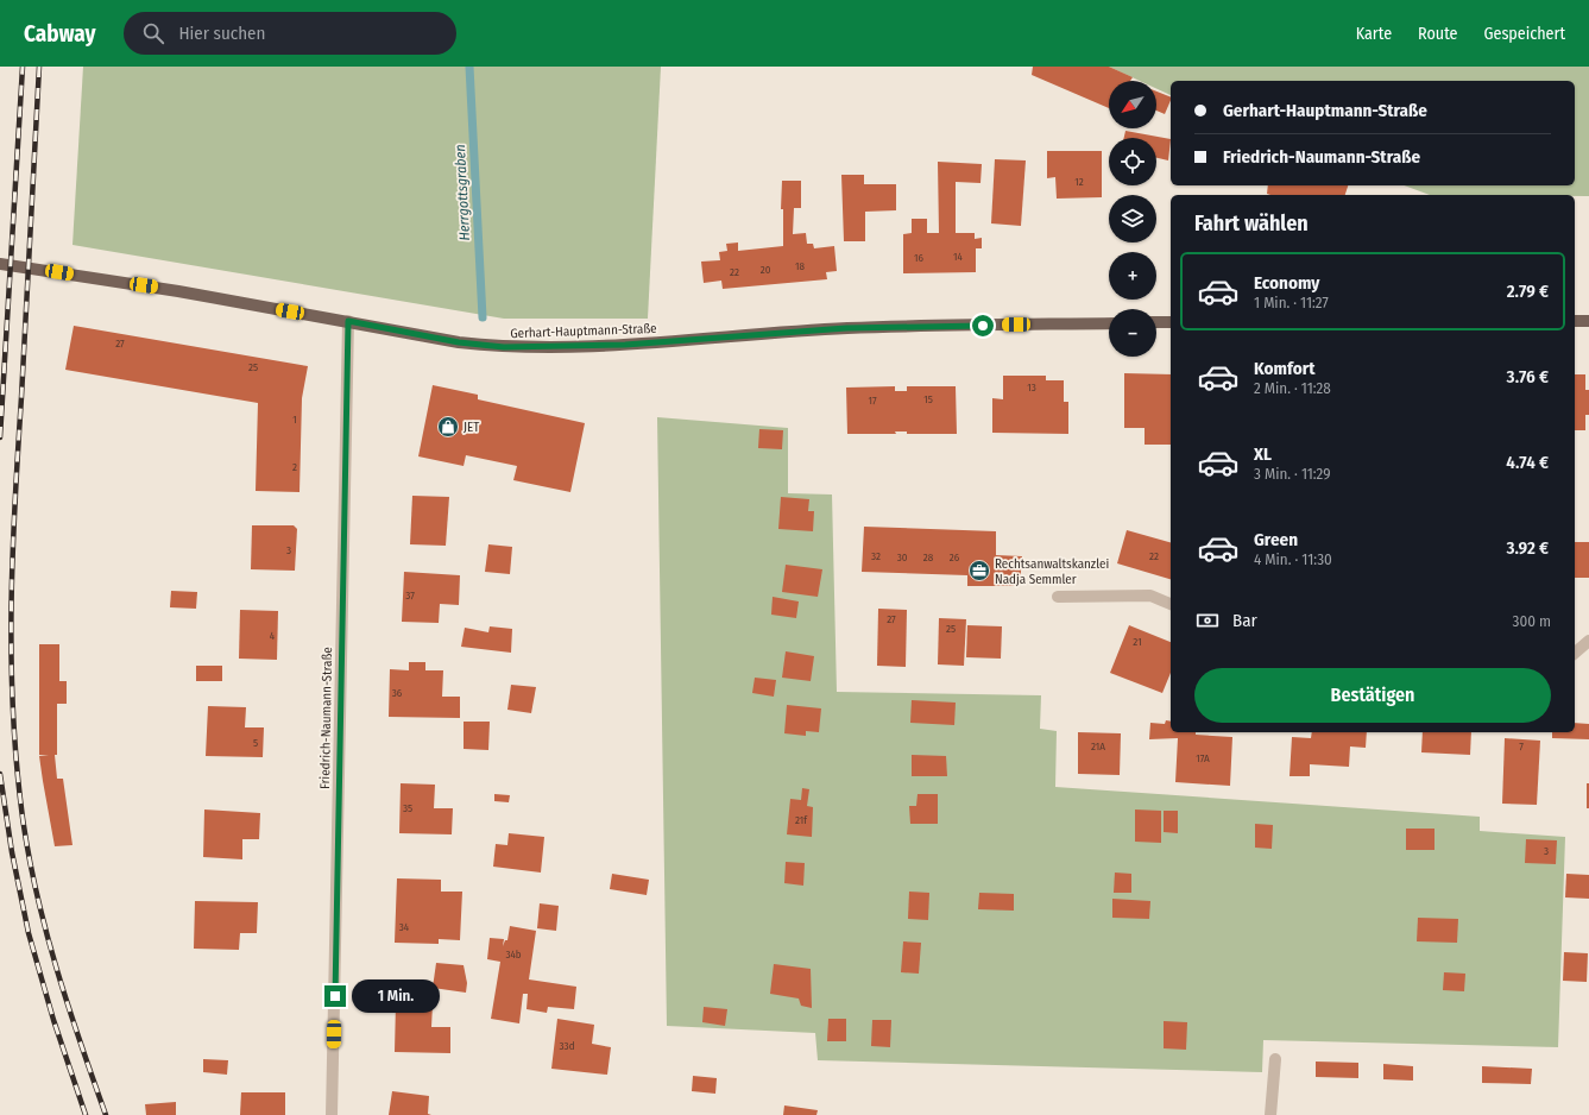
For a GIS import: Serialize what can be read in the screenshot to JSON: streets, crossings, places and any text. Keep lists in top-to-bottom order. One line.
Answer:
{"streets":{"main road":["Gerhart-Hauptmann-Straße"],"street":["Friedrich-Naumann-Straße"]},"crossings":[["Gerhart-Hauptmann-Straße","Friedrich-Naumann-Straße"]],"water":["Herrgottsgraben"],"places":{"shop":["JET"],"office":["Rechtsanwaltskanzlei Nadja Semmler"]},"house_numbers":["12","14","16","18","20","22","27","25","13","15","17","1","2","3","32","22","30","28","26","37","27","25","4","21","36","5","21A","7","17A","35","21f","3","34","34b","33d"],"north":"bottom left","page":{"header":"Cabway","search":"Hier suchen","nav":["Karte","Route","Gespeichert"],"map_buttons":["+","−"],"banner":["Gerhart-Hauptmann-Straße","Friedrich-Naumann-Straße"],"heading":"Fahrt wählen","list":[{"name":"Economy","note":"1 Min. · 11:27","value":"2.79 €"},{"name":"Komfort","note":"2 Min. · 11:28","value":"3.76 €"},{"name":"XL","note":"3 Min. · 11:29","value":"4.74 €"},{"name":"Green","note":"4 Min. · 11:30","value":"3.92 €"}],"pay":["Bar","300 m"],"buttons":"Bestätigen","bubble":"1 Min."}}
